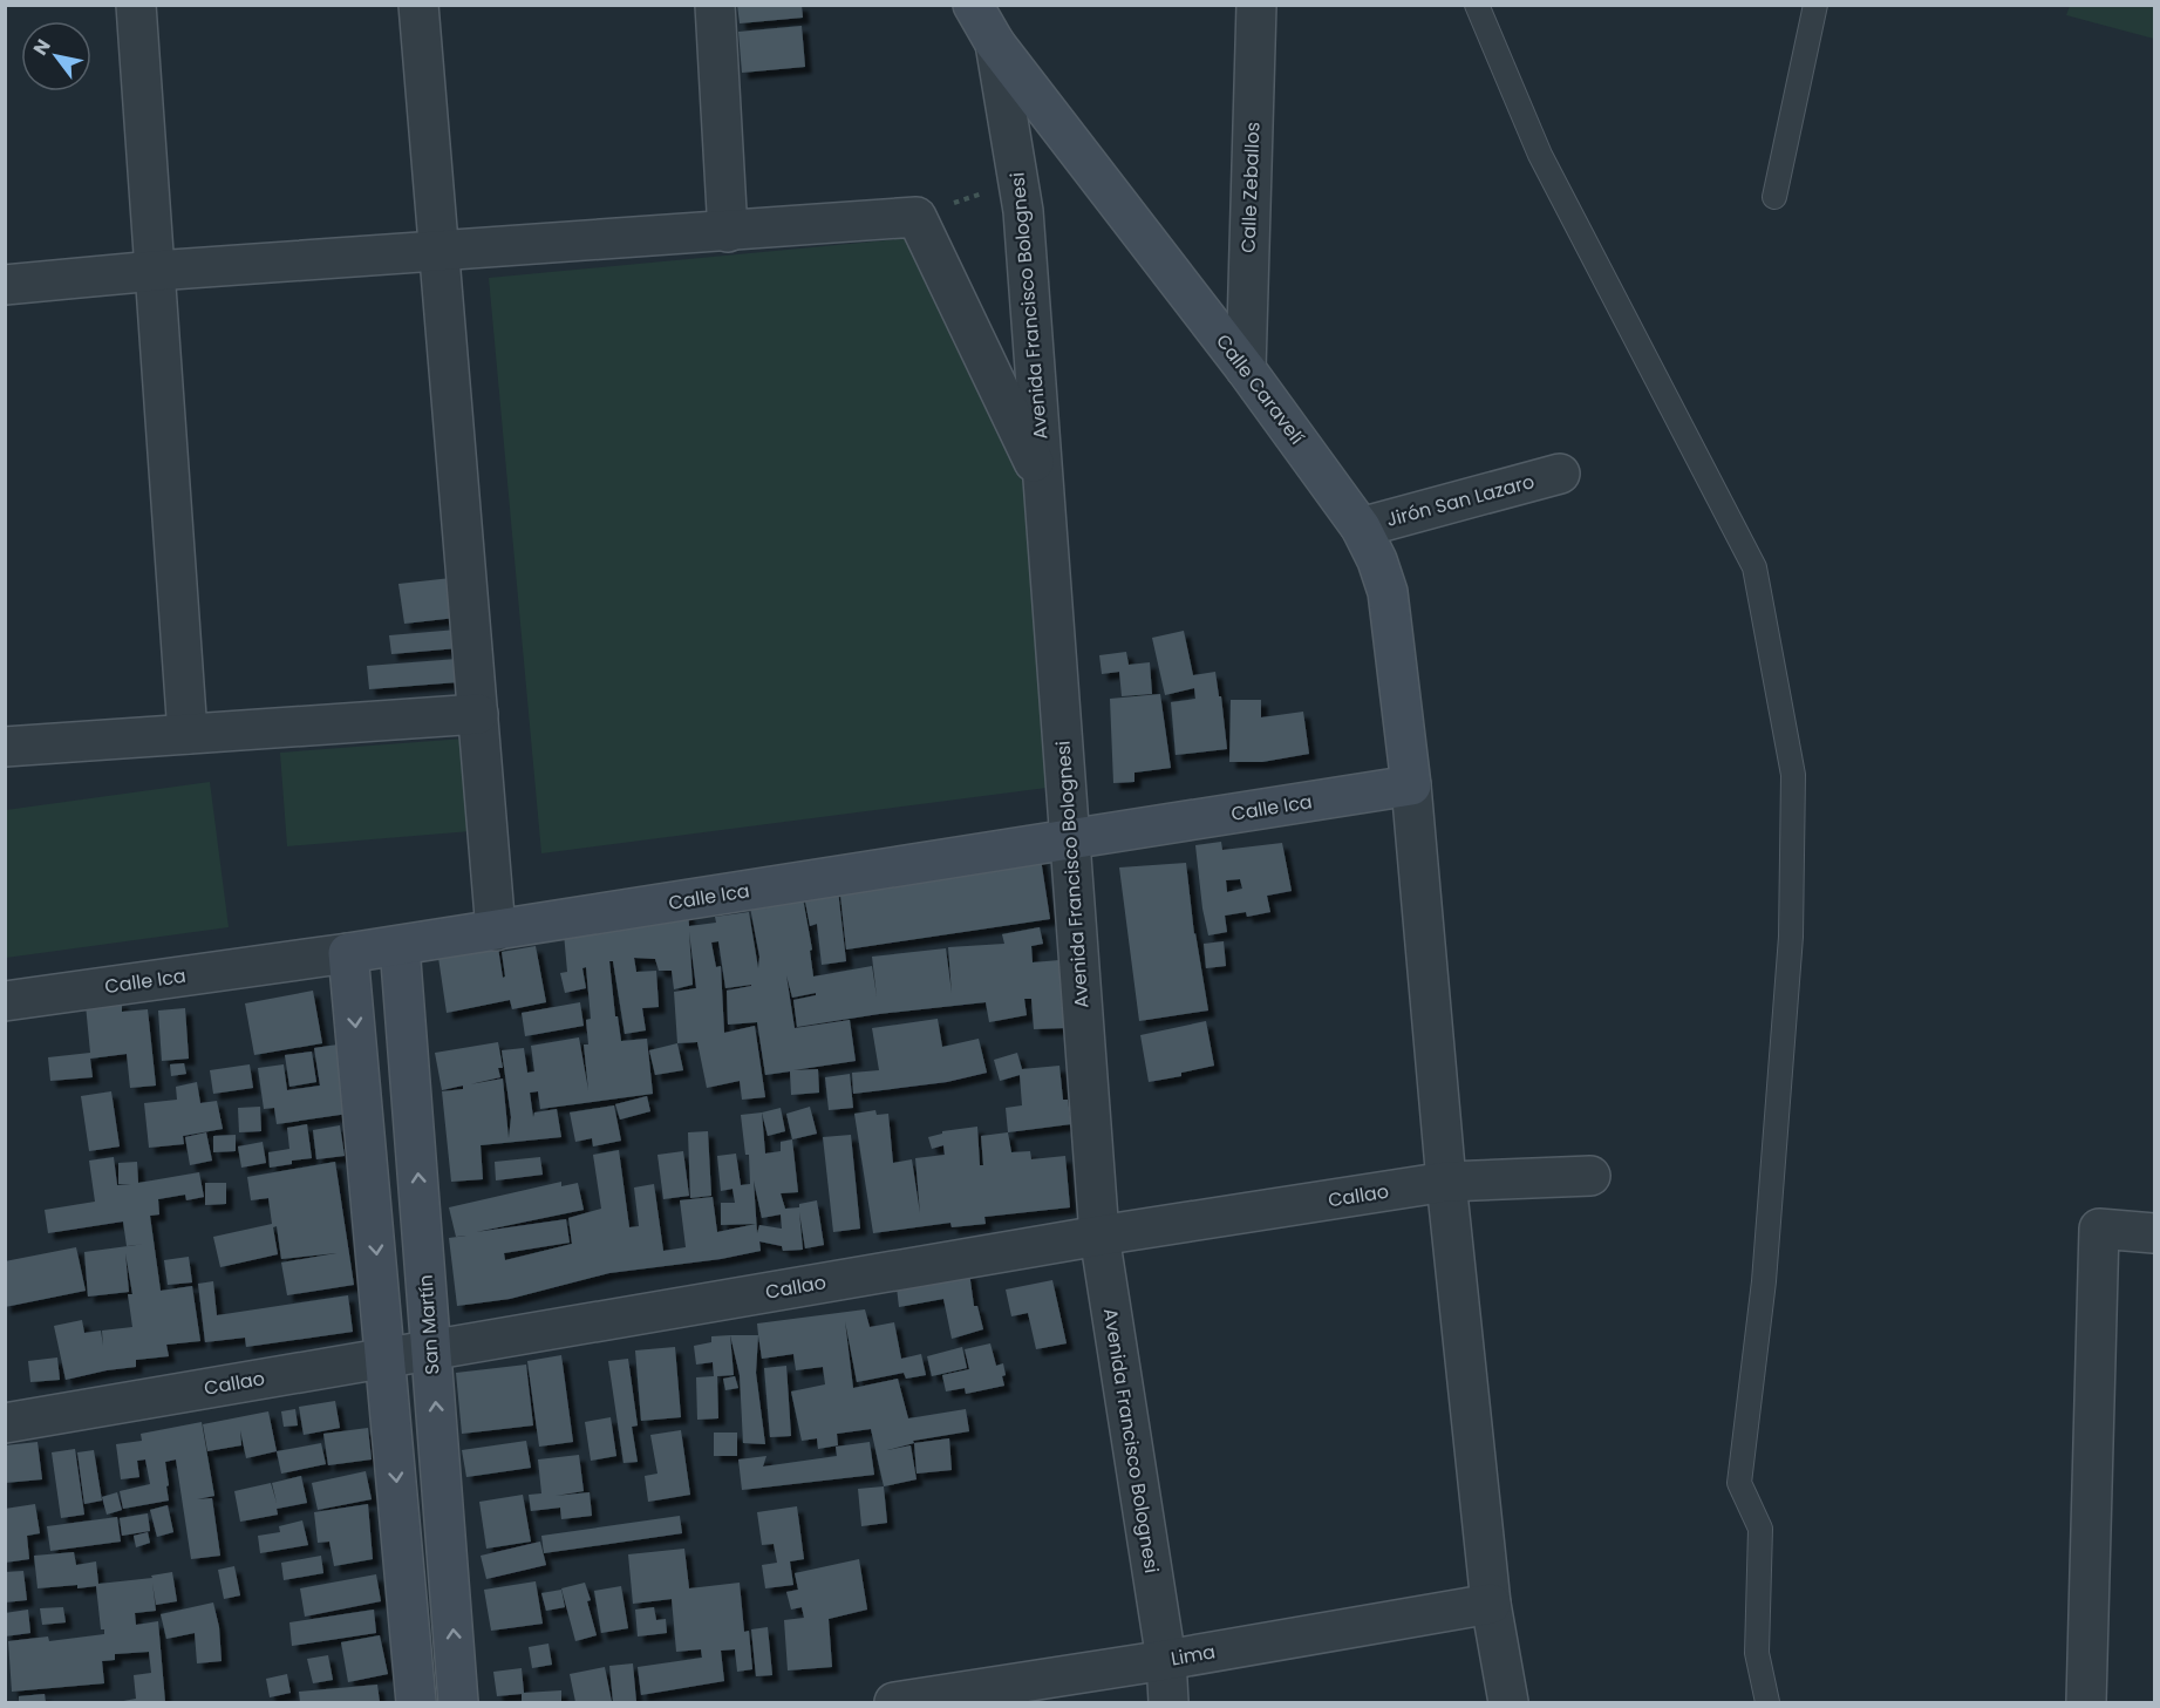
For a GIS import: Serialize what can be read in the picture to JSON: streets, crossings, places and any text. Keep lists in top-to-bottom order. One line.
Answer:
{"streets":{"street":["Calle Zeballos","Avenida Francisco Bolognesi","Calle Caravelí","Jirón San Lazaro","Calle Ica","Callao","San Martín","Lima"]},"crossings":[["Calle Zeballos","Calle Caravelí"],["Avenida Francisco Bolognesi","Calle Caravelí"],["Avenida Francisco Bolognesi","Calle Ica"],["Avenida Francisco Bolognesi","Callao"],["Avenida Francisco Bolognesi","Lima"],["Calle Caravelí","Jirón San Lazaro"],["Calle Caravelí","Calle Ica"],["Calle Ica","San Martín"],["Callao","San Martín"]],"north":"top left"}
